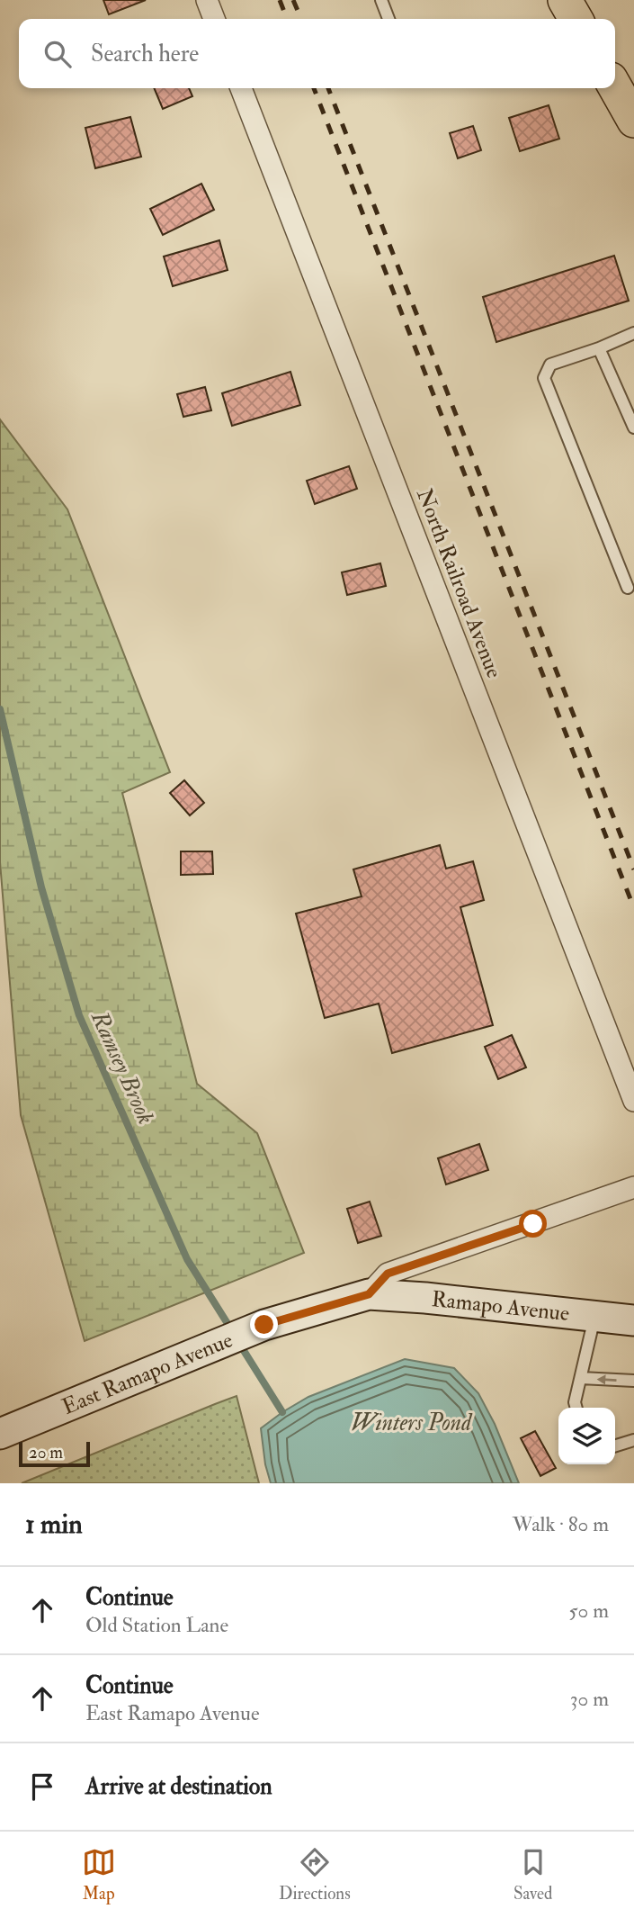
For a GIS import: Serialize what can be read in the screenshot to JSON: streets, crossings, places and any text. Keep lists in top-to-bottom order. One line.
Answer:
{"streets":{"street":["North Railroad Avenue","Ramapo Avenue","East Ramapo Avenue"]},"crossings":[["Ramapo Avenue","East Ramapo Avenue"]],"water":["Ramsey Brook","Winters Pond"],"scale_bar":"20 m","page":{"search":"Search here","scale":"20 m","heading":["1 min","Walk · 80 m"],"list":[["Continue","Old Station Lane","50 m"],["Continue","East Ramapo Avenue","30 m"],"Arrive at destination"],"nav":["Map","Directions","Saved"]}}
